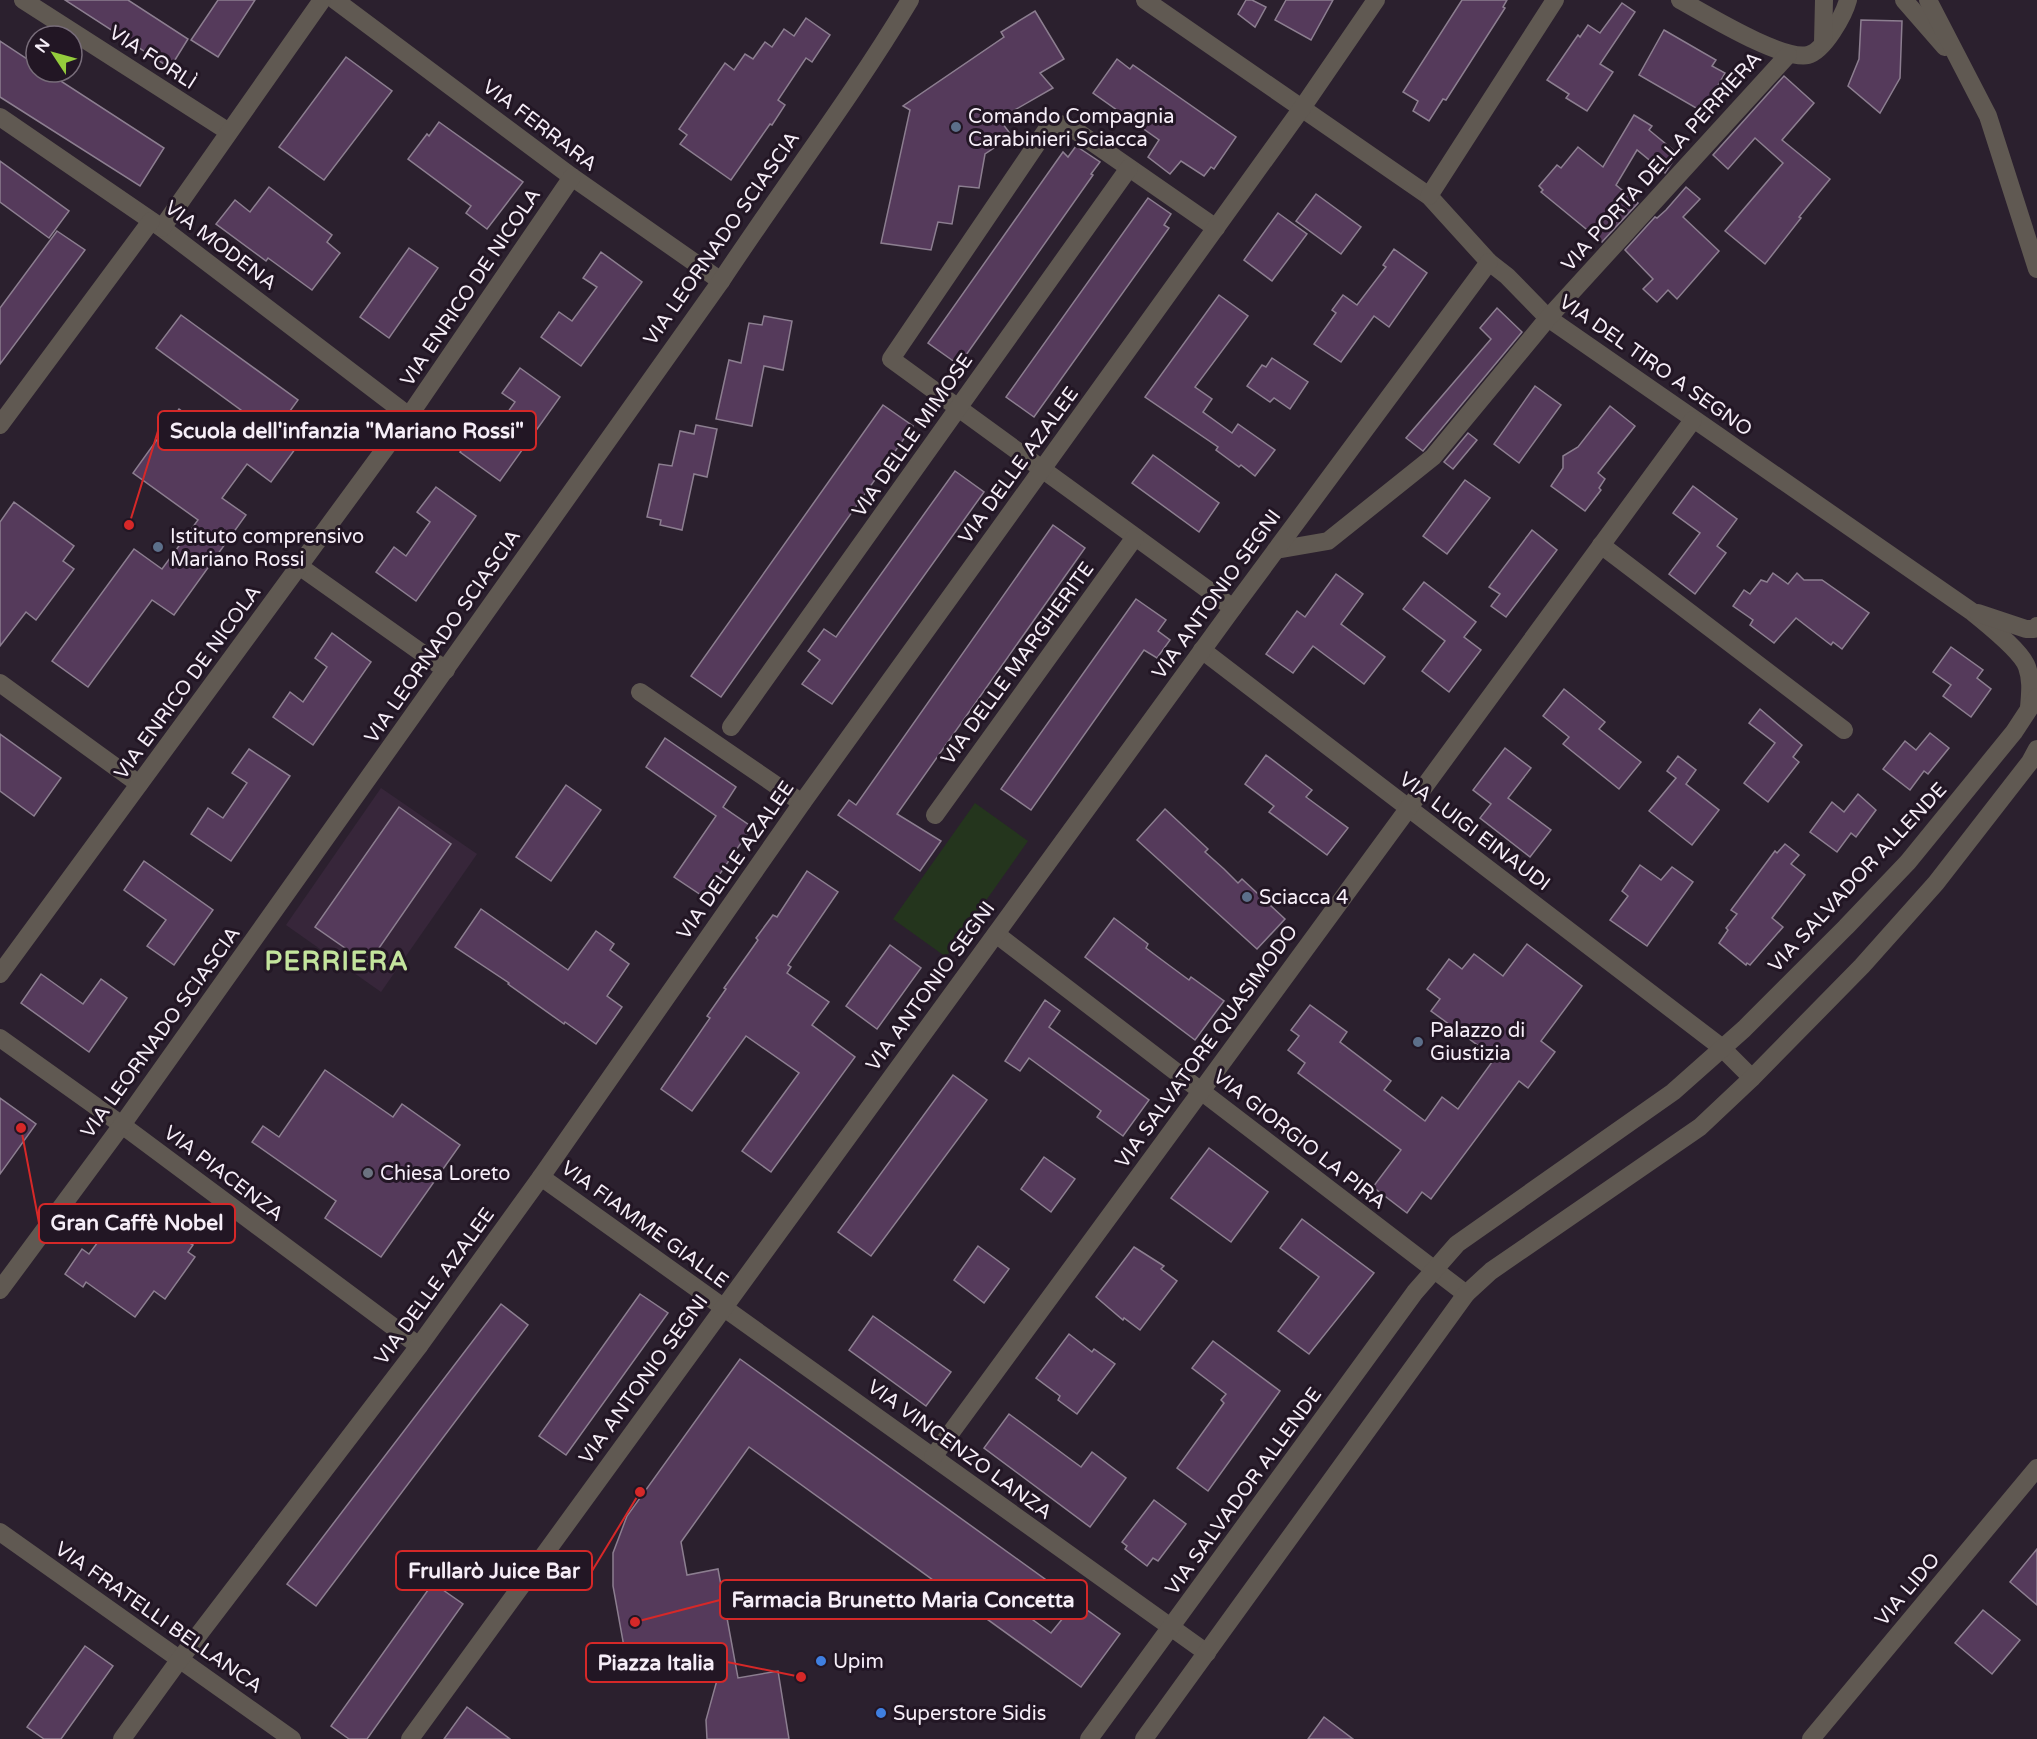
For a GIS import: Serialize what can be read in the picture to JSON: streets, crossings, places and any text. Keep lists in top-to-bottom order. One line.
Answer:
{"streets":{"street":["VIA FORLÌ","VIA FERRARA","VIA PORTA DELLA PERRIERA","VIA LEORNADO SCIASCIA","VIA MODENA","VIA ENRICO DE NICOLA","VIA DEL TIRO A SEGNO","VIA DELLE MIMOSE","VIA DELLE AZALEE","VIA ANTONIO SEGNI","VIA DELLE MARGHERITE","VIA LUIGI EINAUDI","VIA SALVADOR ALLENDE","VIA SALVATORE QUASIMODO","VIA GIORGIO LA PIRA","VIA PIACENZA","VIA FIAMME GIALLE","VIA VINCENZO LANZA","VIA LIDO","VIA FRATELLI BELLANCA"]},"crossings":[["VIA FERRARA","VIA LEORNADO SCIASCIA"],["VIA FERRARA","VIA ENRICO DE NICOLA"],["VIA PORTA DELLA PERRIERA","VIA DEL TIRO A SEGNO"],["VIA PORTA DELLA PERRIERA","VIA ANTONIO SEGNI"],["VIA LEORNADO SCIASCIA","VIA PIACENZA"],["VIA MODENA","VIA ENRICO DE NICOLA"],["VIA DEL TIRO A SEGNO","VIA DELLE AZALEE"],["VIA DEL TIRO A SEGNO","VIA ANTONIO SEGNI"],["VIA DEL TIRO A SEGNO","VIA SALVADOR ALLENDE"],["VIA DEL TIRO A SEGNO","VIA SALVATORE QUASIMODO"],["VIA DELLE AZALEE","VIA PIACENZA"],["VIA DELLE AZALEE","VIA FIAMME GIALLE"],["VIA DELLE AZALEE","VIA FRATELLI BELLANCA"],["VIA ANTONIO SEGNI","VIA LUIGI EINAUDI"],["VIA ANTONIO SEGNI","VIA GIORGIO LA PIRA"],["VIA ANTONIO SEGNI","VIA FIAMME GIALLE"],["VIA ANTONIO SEGNI","VIA VINCENZO LANZA"],["VIA LUIGI EINAUDI","VIA SALVADOR ALLENDE"],["VIA LUIGI EINAUDI","VIA SALVATORE QUASIMODO"],["VIA SALVADOR ALLENDE","VIA GIORGIO LA PIRA"],["VIA SALVADOR ALLENDE","VIA VINCENZO LANZA"],["VIA SALVATORE QUASIMODO","VIA GIORGIO LA PIRA"],["VIA SALVATORE QUASIMODO","VIA VINCENZO LANZA"],["VIA FIAMME GIALLE","VIA VINCENZO LANZA"]],"districts":["PERRIERA"],"places":["Comando Compagnia Carabinieri Sciacca","Scuola dell'infanzia \"Mariano Rossi\"","Istituto comprensivo Mariano Rossi","Sciacca 4","Palazzo di Giustizia","Gran Caffè Nobel","Chiesa Loreto","Frullarò Juice Bar","Farmacia Brunetto Maria Concetta","Upim","Piazza Italia","Superstore Sidis"],"north":"top left"}
